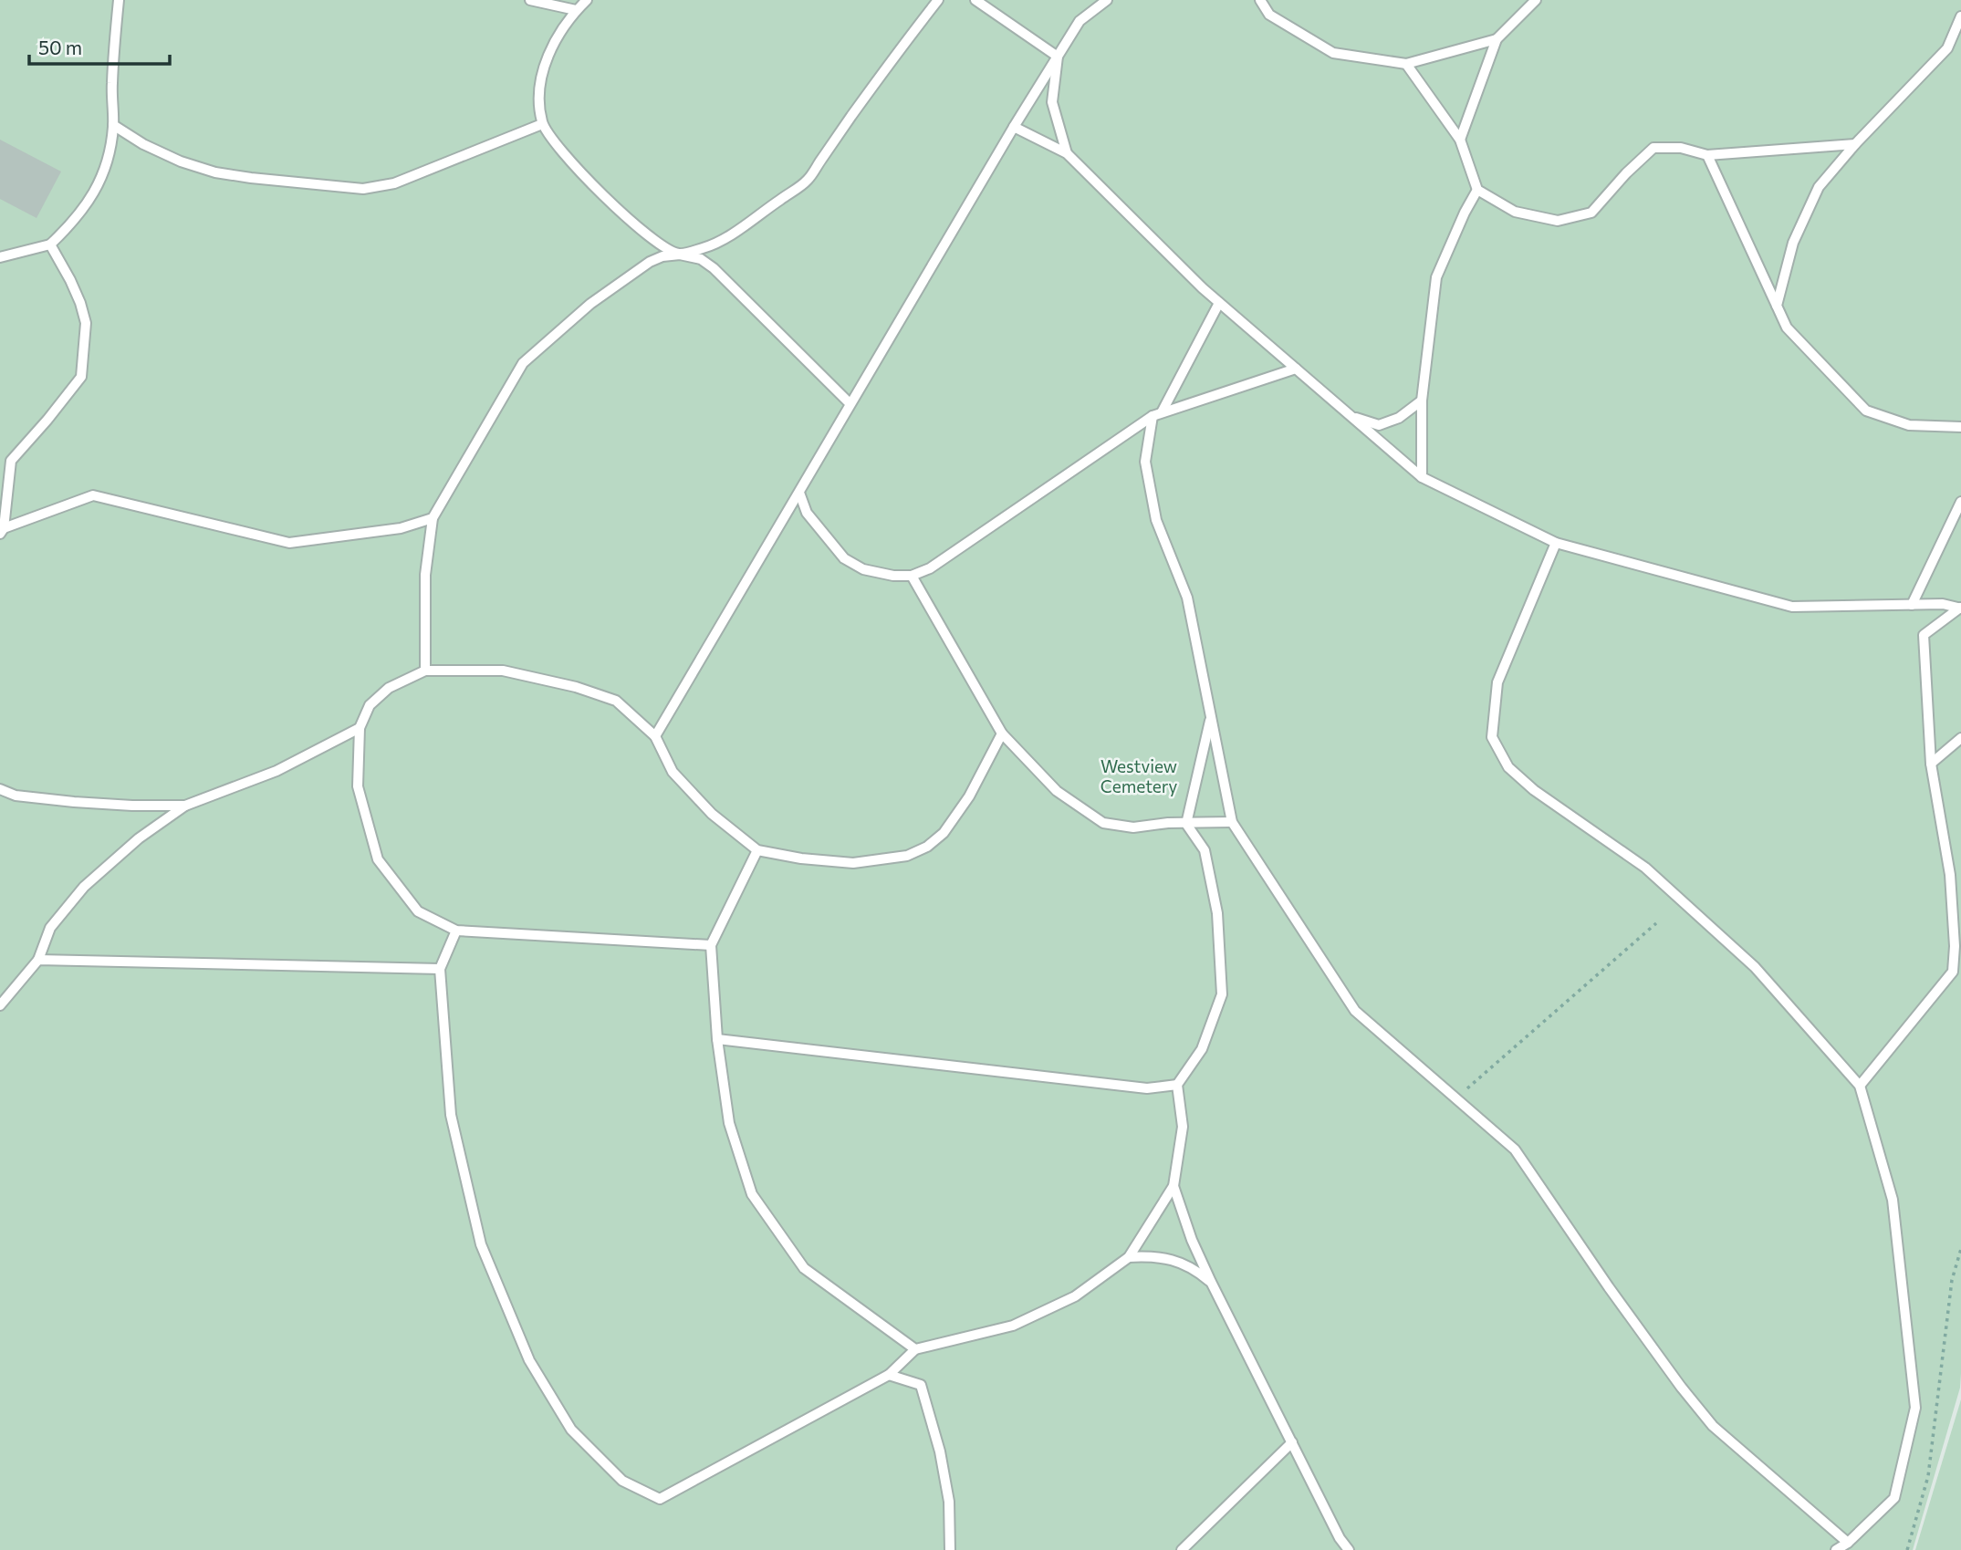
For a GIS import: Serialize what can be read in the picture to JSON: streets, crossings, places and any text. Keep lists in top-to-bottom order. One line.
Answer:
{"parks":["Westview Cemetery"],"scale_bar":"50 m"}
